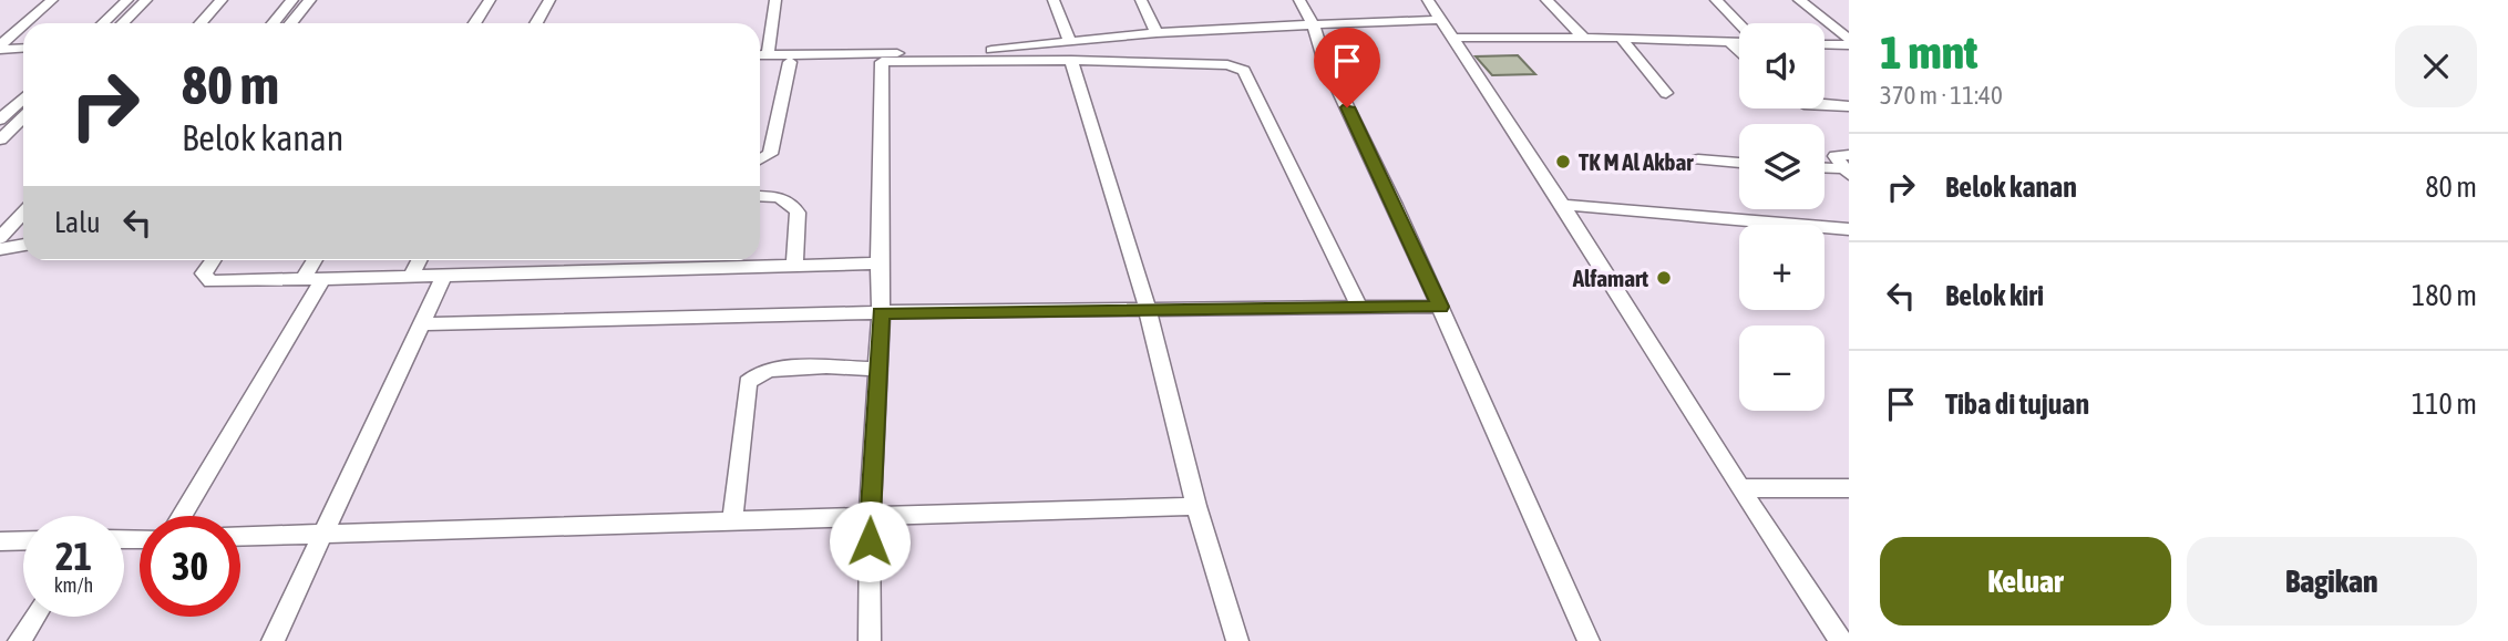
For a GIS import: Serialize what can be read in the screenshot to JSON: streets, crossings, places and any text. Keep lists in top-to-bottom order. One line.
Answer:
{"places":["TK M Al Akbar","Alfamart"],"page":{"heading":["1 mnt","370 m · 11:40"],"map_buttons":["+","−"],"turn":["80 m","Belok kanan"],"list":[{"name":"Belok kanan","value":"80 m"},{"name":"Belok kiri","value":"180 m"},{"name":"Tiba di tujuan","value":"110 m"}],"then":"Lalu","speed":"21 km/h","limit":"30","buttons":["Keluar","Bagikan"]}}
